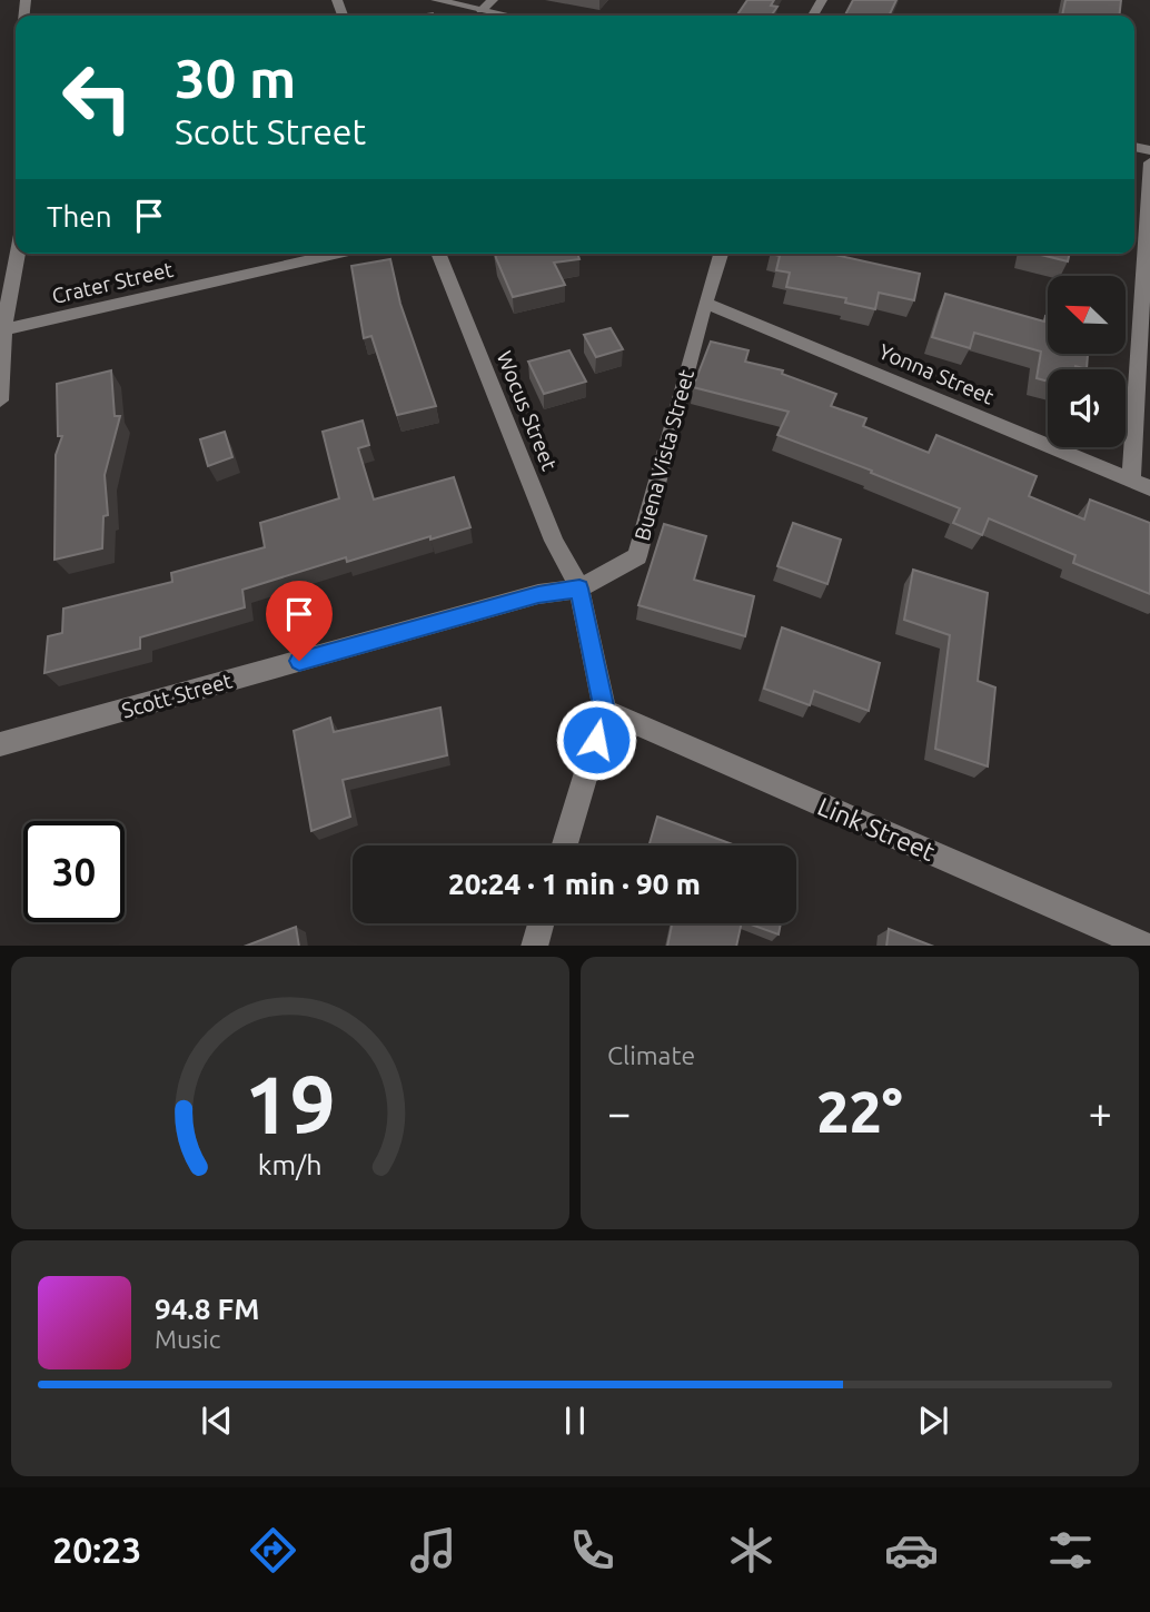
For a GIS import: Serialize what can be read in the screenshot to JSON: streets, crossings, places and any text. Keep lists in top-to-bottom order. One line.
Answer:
{"streets":{"street":["Crater Street","Yonna Street","Wocus Street","Buena Vista Street","Scott Street","Link Street"]},"crossings":[["Yonna Street","Buena Vista Street"],["Wocus Street","Buena Vista Street"],["Wocus Street","Scott Street"],["Buena Vista Street","Scott Street"]],"north":"top left","page":{"turn":["30 m","Scott Street"],"then":"Then","limit":"30","trip":"20:24 · 1 min · 90 m","tile":"Climate","heat":["−","22°","+"],"song":["94.8 FM","Music"],"tabs":"20:23","gauge":["19","km/h"]}}
